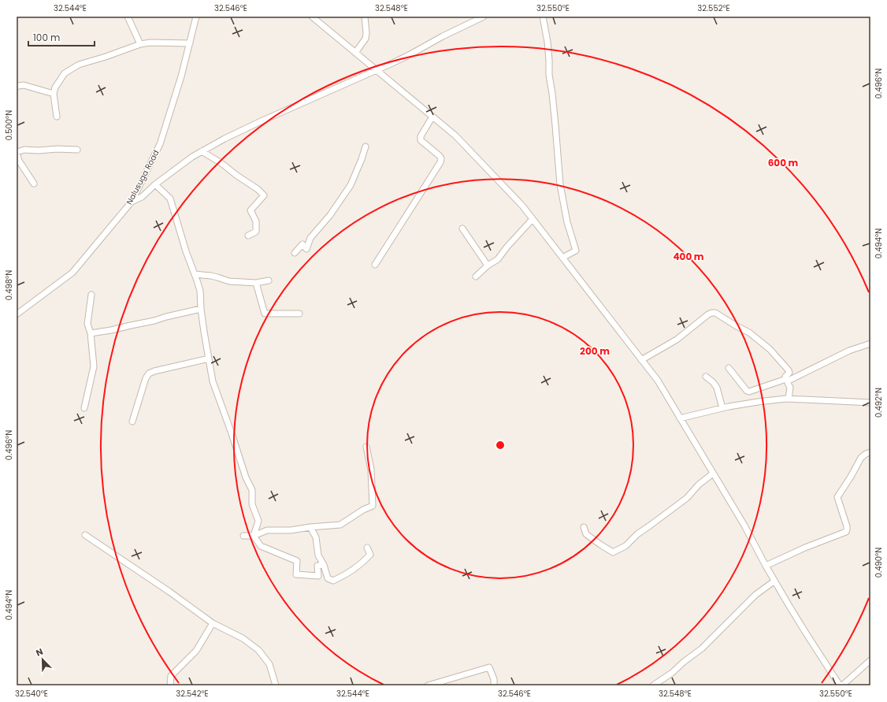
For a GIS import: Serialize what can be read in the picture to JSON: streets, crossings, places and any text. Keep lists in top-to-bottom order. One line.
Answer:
{"streets":{"street":["Nalusuga Road"]},"scale_bar":"100 m","north":"top left","coordinates":["32.544°E","32.546°E","32.548°E","32.550°E","32.552°E","0.496°N","0.500°N","0.494°N","0.498°N","0.492°N","0.490°N","32.540°E","32.542°E"],"rings":["600 m","400 m","200 m"]}
